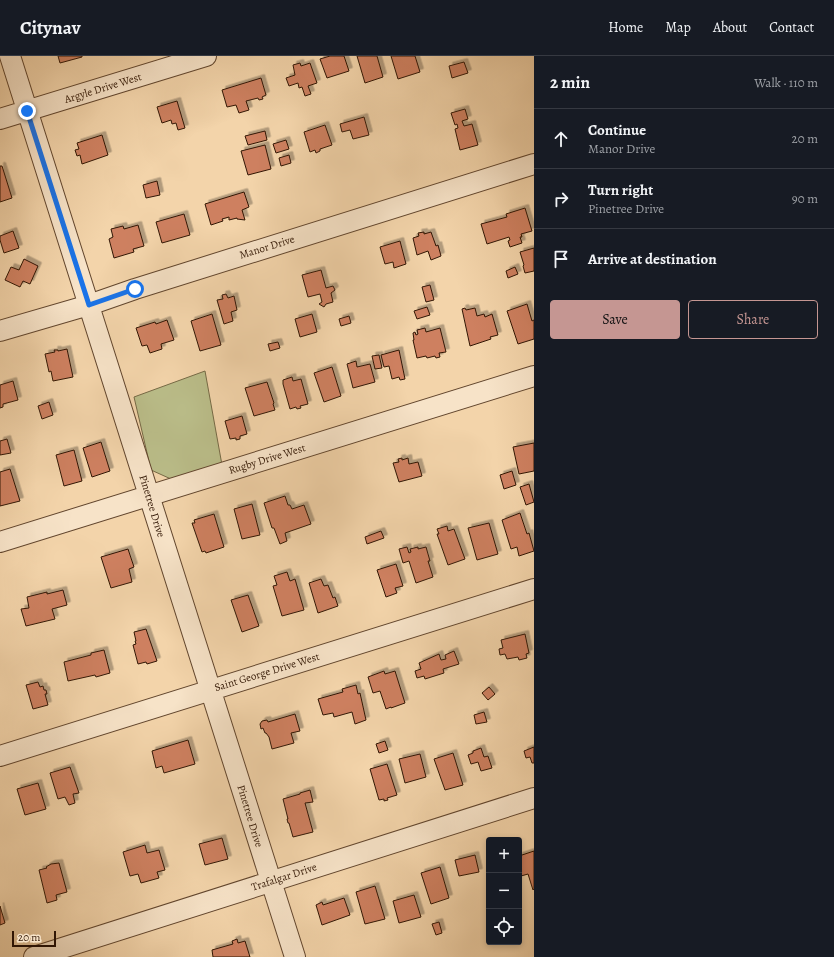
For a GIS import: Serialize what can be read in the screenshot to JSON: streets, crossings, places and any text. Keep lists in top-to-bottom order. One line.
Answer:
{"streets":{"street":["Argyle Drive West","Manor Drive","Rugby Drive West","Pinetree Drive","Saint George Drive West","Trafalgar Drive"]},"crossings":[["Argyle Drive West","Pinetree Drive"],["Manor Drive","Pinetree Drive"],["Rugby Drive West","Pinetree Drive"],["Pinetree Drive","Saint George Drive West"],["Pinetree Drive","Trafalgar Drive"]],"scale_bar":"20 m","page":{"header":"Citynav","nav":["Home","Map","About","Contact"],"heading":["2 min","Walk · 110 m"],"list":[["Continue","Manor Drive","20 m"],["Turn right","Pinetree Drive","90 m"],"Arrive at destination"],"buttons":["Save","Share"],"map_buttons":["+","−"],"scale":"20 m"}}
